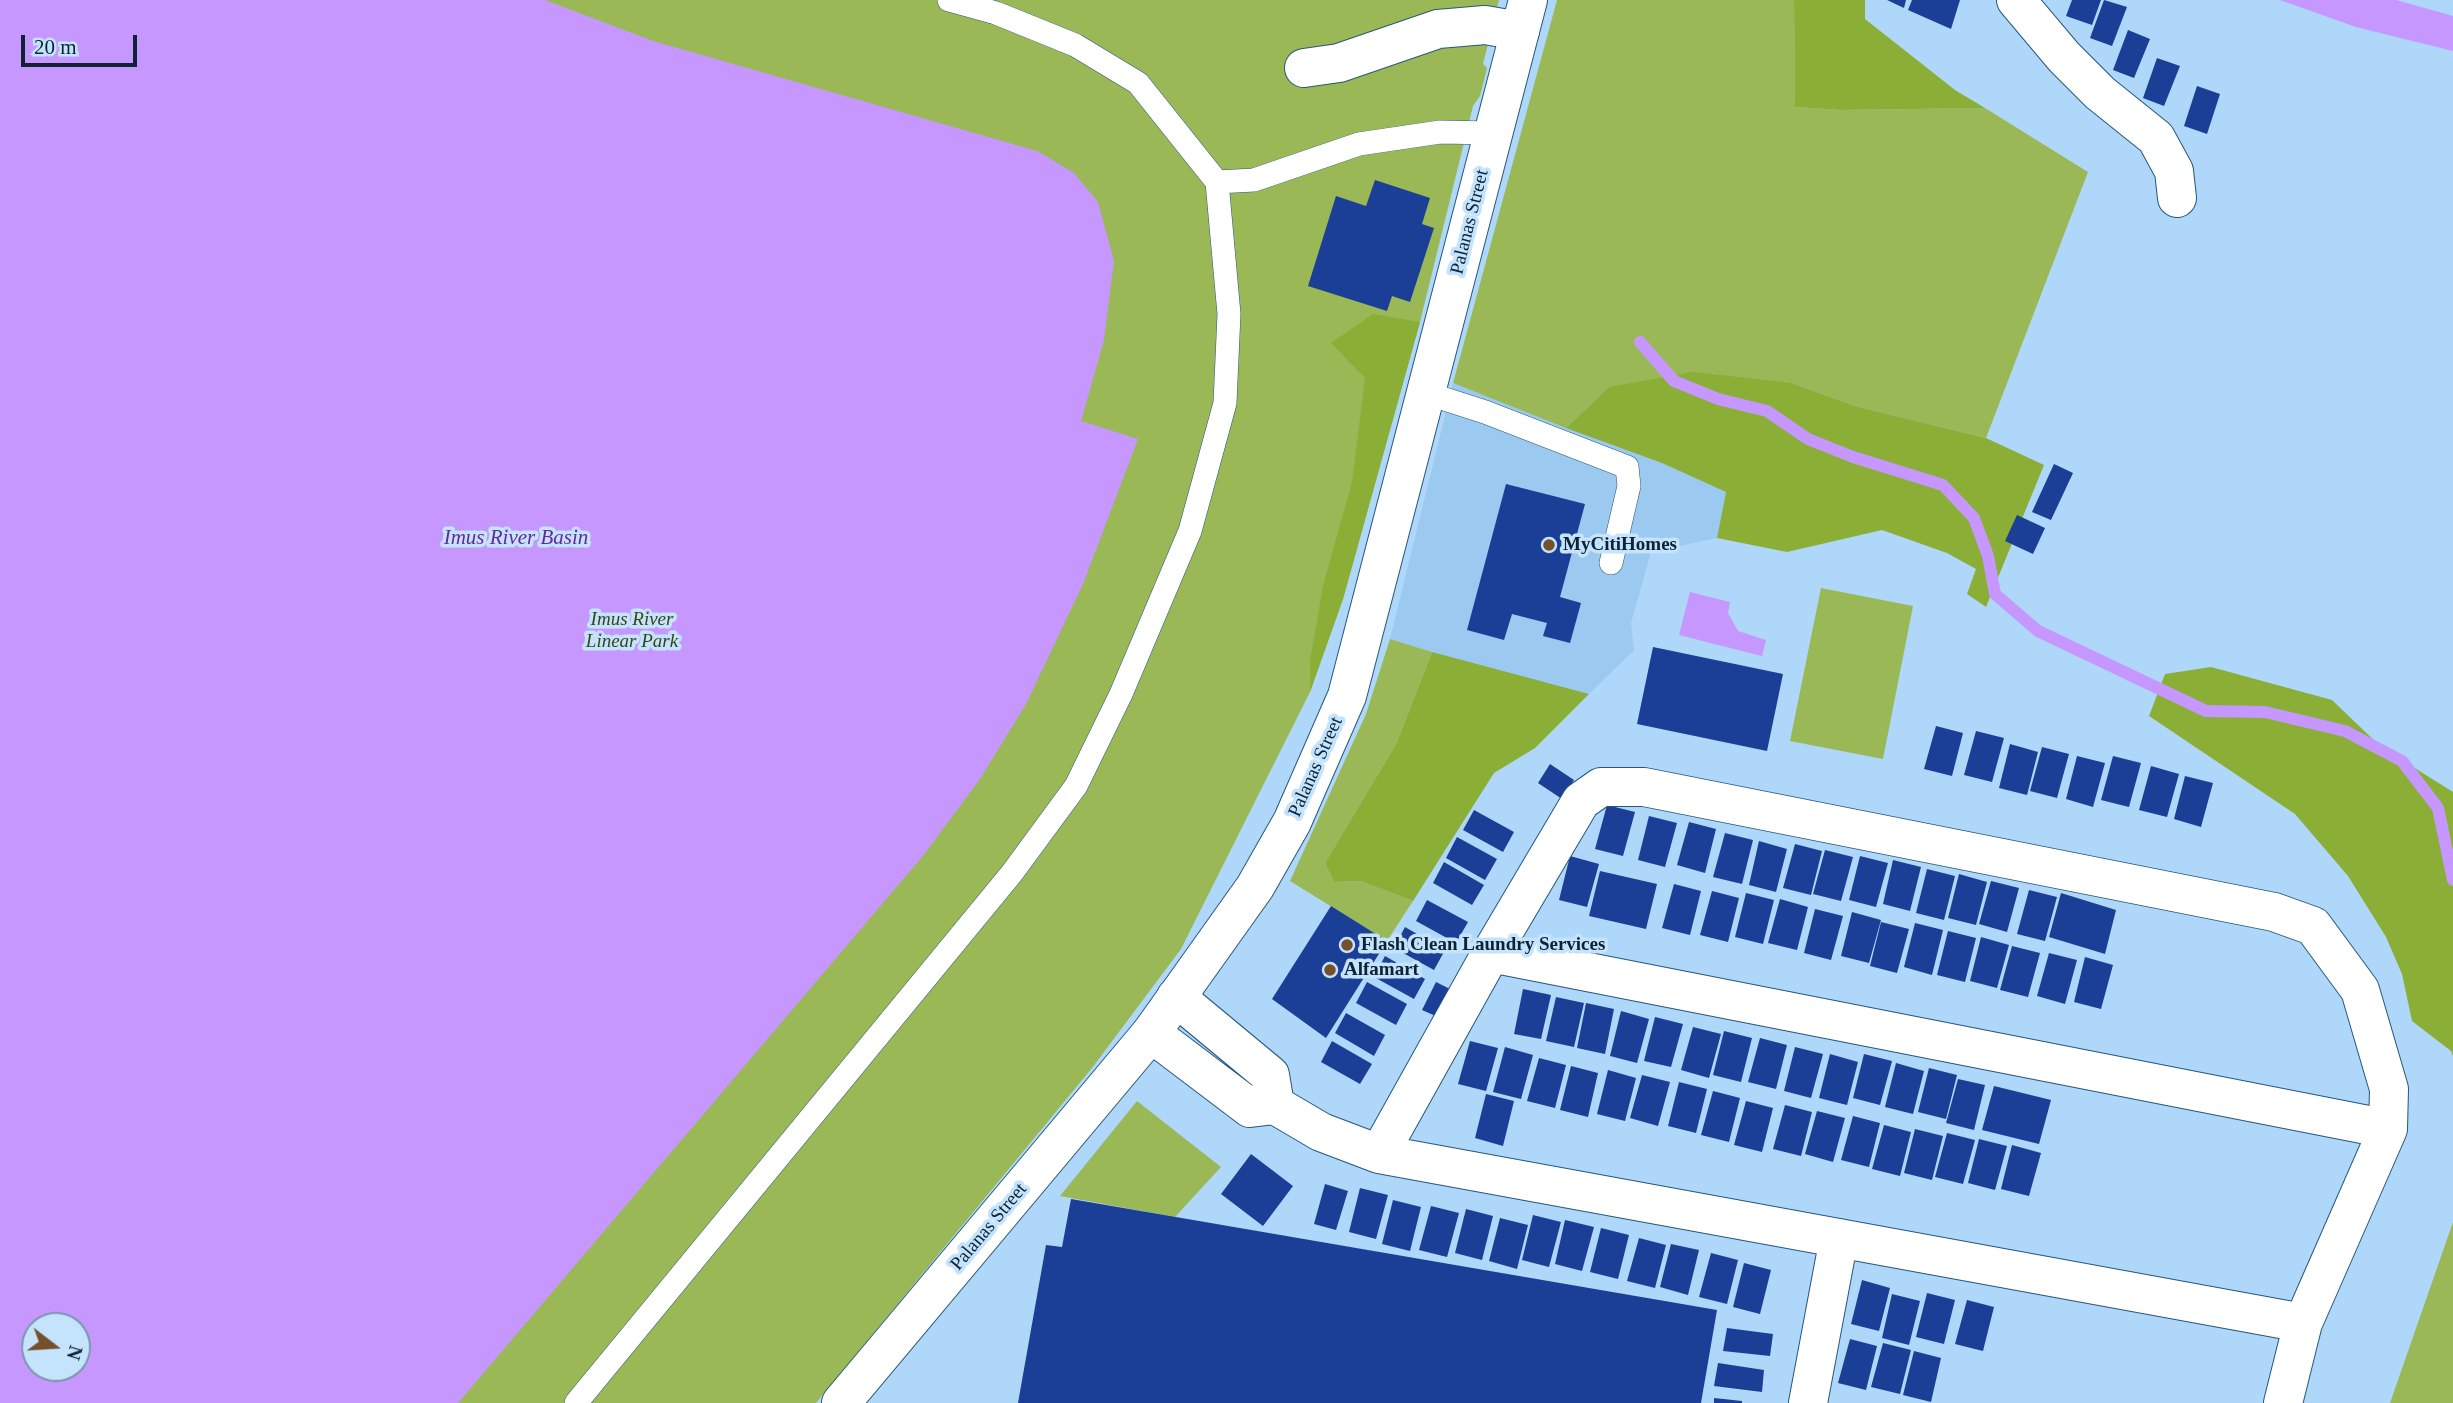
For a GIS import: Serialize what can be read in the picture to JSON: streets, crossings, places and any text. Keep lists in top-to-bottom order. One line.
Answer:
{"streets":{"street":["Palanas Street"]},"water":["Imus River Basin"],"parks":["Imus River Linear Park"],"places":["MyCitiHomes","Flash Clean Laundry Services","Alfamart"],"scale_bar":"20 m","north":"right"}
